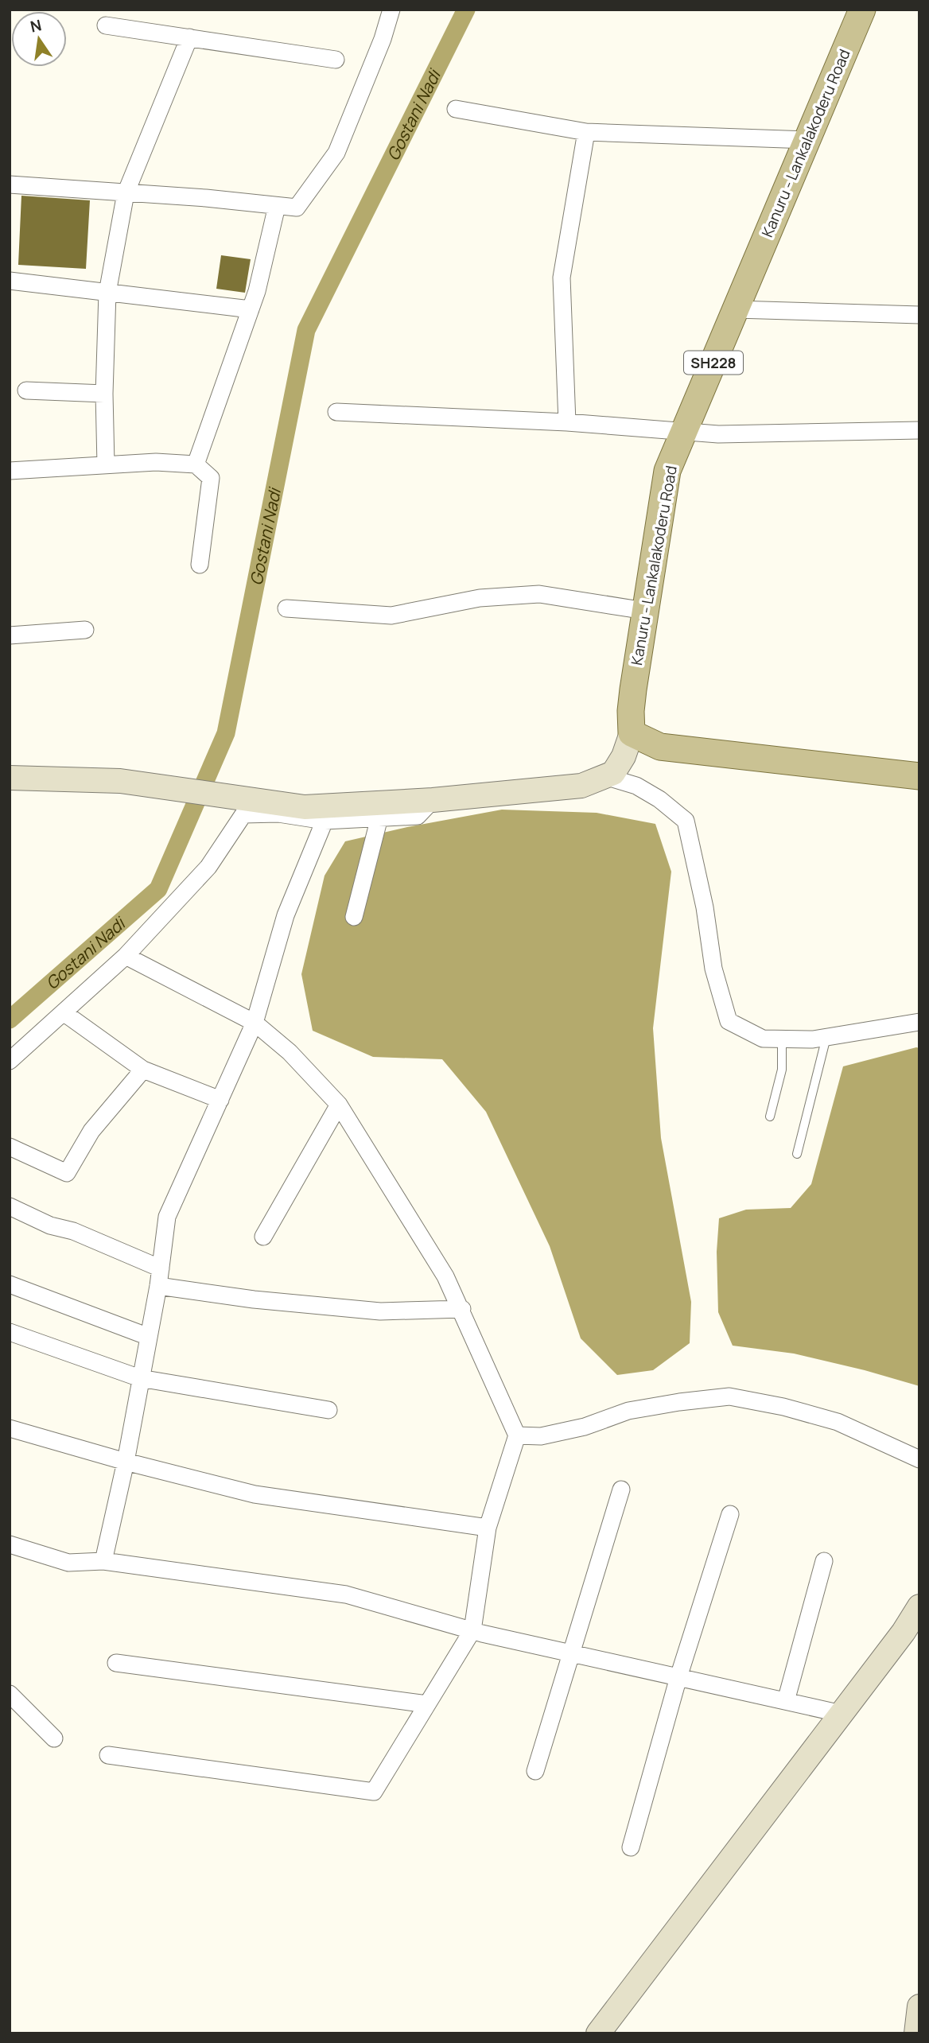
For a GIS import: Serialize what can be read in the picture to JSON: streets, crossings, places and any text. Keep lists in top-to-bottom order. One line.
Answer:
{"streets":{"main road":["Kanuru - Lankalakoderu Road","SH228"]},"water":["Gostani Nadi"],"north":"top"}
